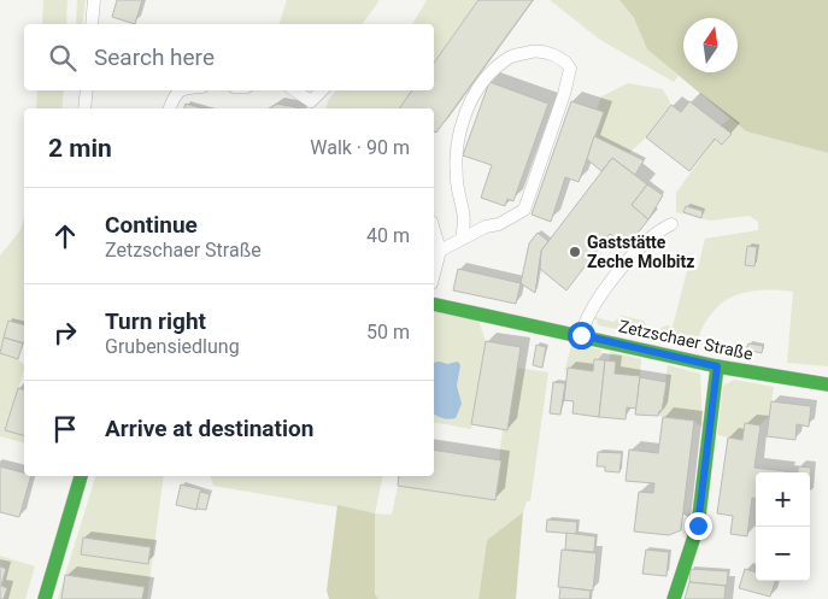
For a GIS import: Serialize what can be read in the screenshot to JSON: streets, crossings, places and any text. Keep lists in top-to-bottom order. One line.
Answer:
{"streets":{"street":["Zetzschaer Straße"]},"places":["Gaststätte Zeche Molbitz"],"north":"top","page":{"search":"Search here","heading":["2 min","Walk · 90 m"],"list":[["Continue","Zetzschaer Straße","40 m"],["Turn right","Grubensiedlung","50 m"],"Arrive at destination"],"map_buttons":["+","−"]}}
